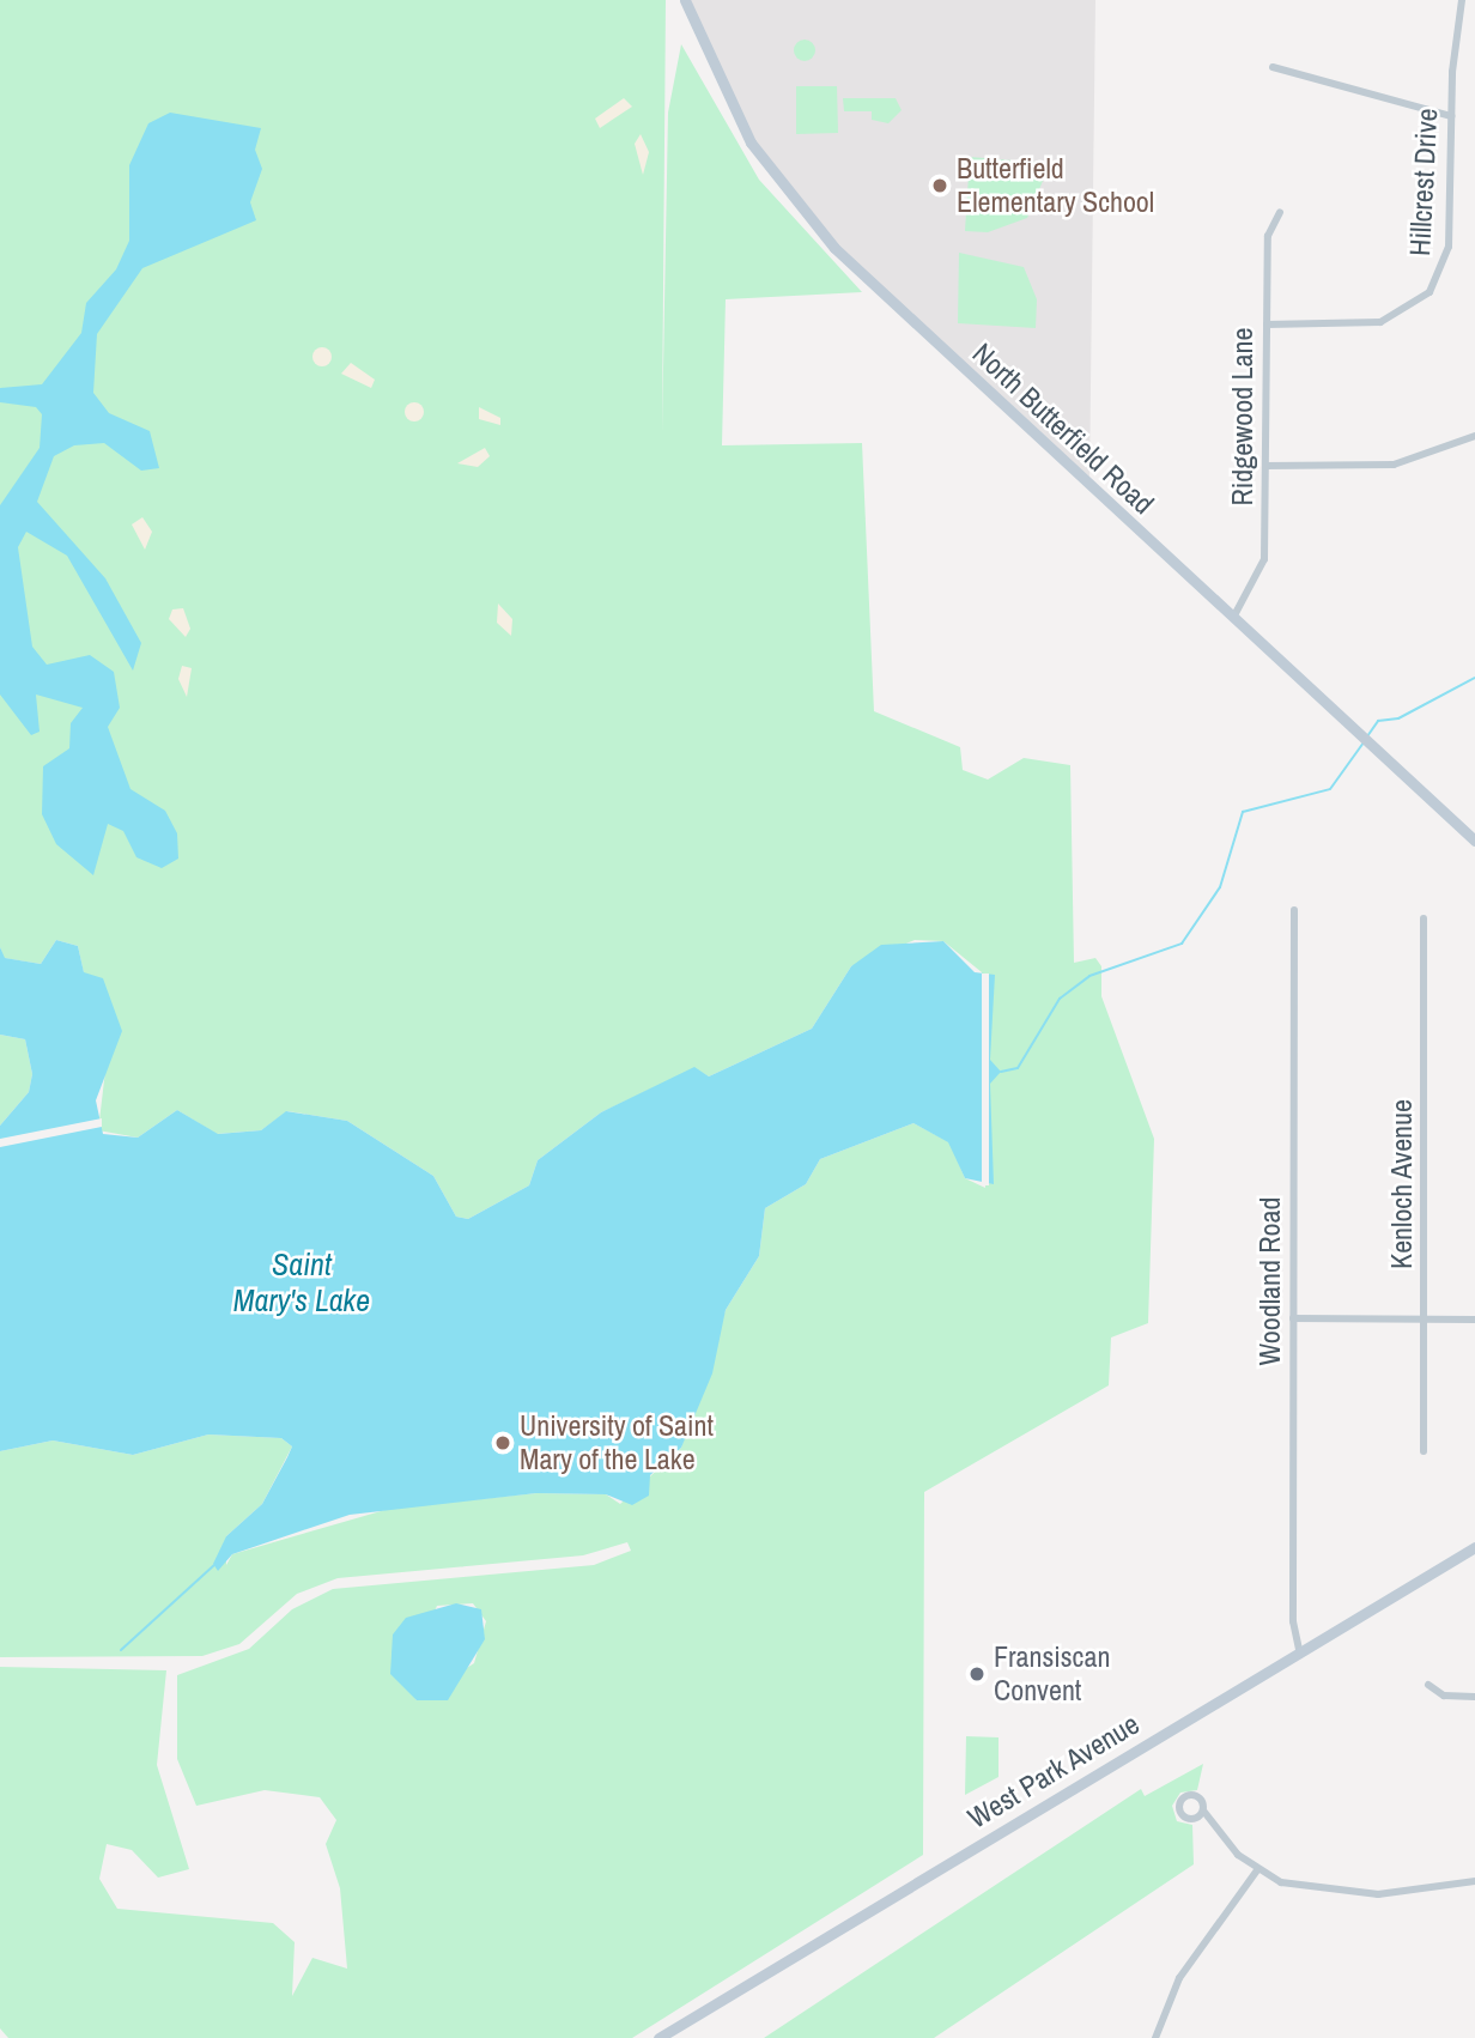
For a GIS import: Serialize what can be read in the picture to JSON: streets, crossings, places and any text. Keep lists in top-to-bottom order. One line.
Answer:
{"streets":{"main road":["North Butterfield Road","West Park Avenue"],"street":["Hillcrest Drive","Ridgewood Lane","Kenloch Avenue","Woodland Road"]},"crossings":[["Hillcrest Drive","Ridgewood Lane"],["Ridgewood Lane","North Butterfield Road"],["Woodland Road","West Park Avenue"]],"water":["Saint Mary's Lake"],"places":["Butterfield Elementary School","University of Saint Mary of the Lake","Fransiscan Convent"]}
